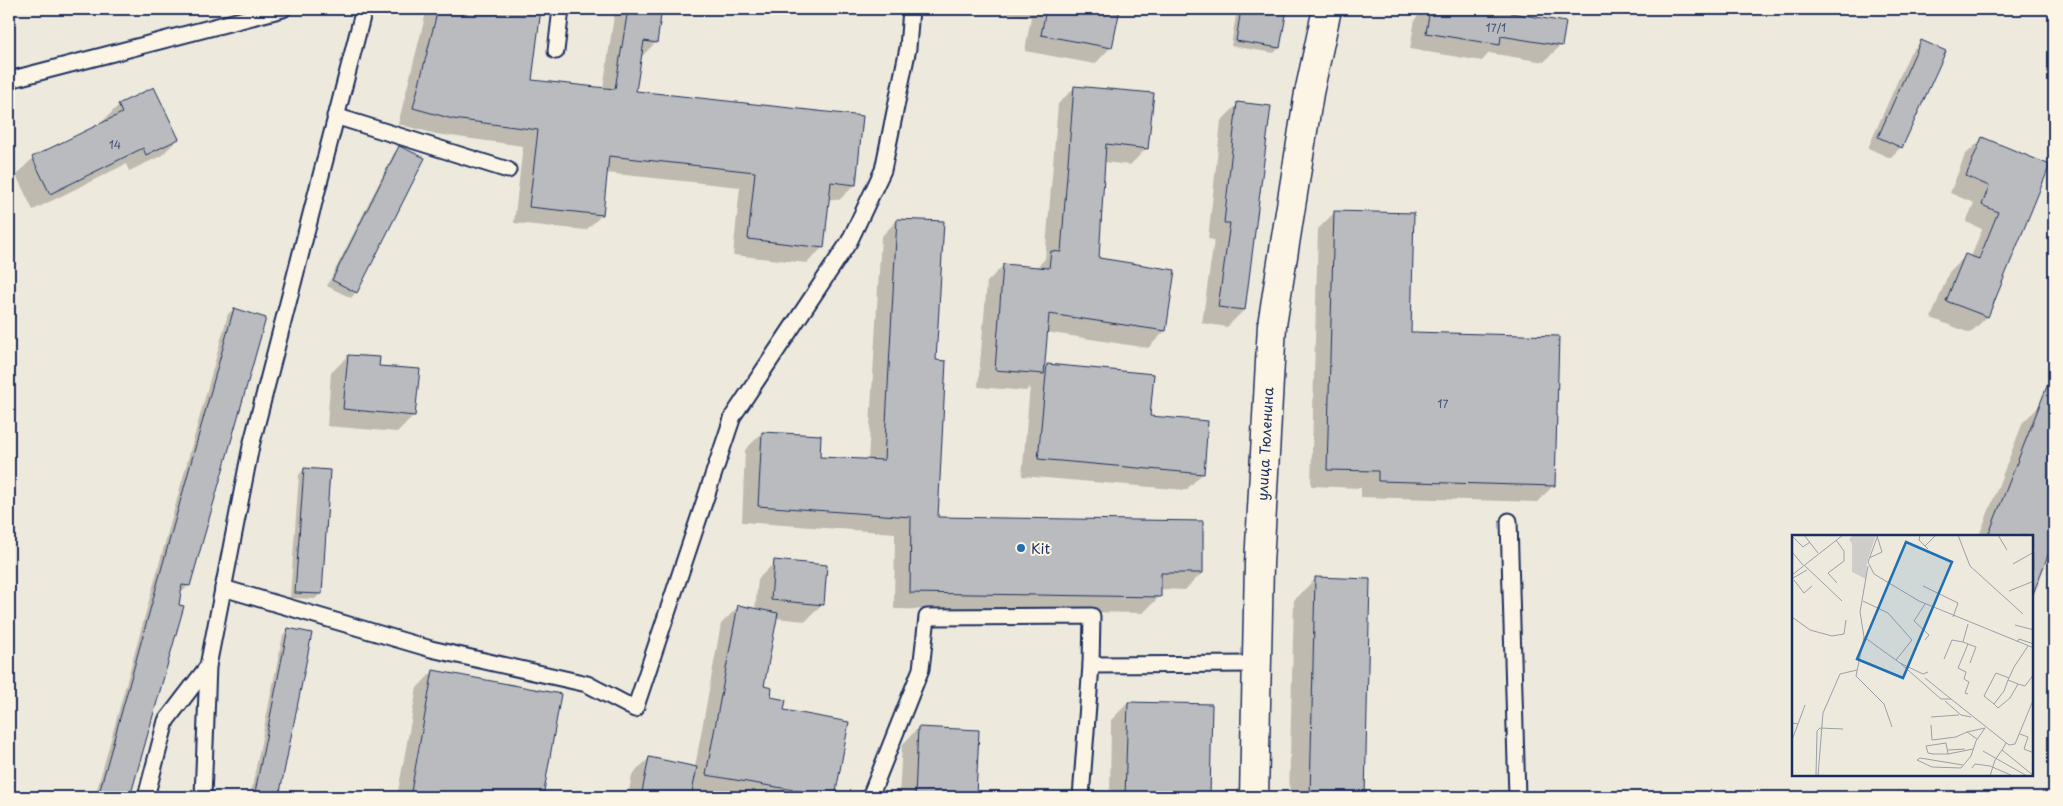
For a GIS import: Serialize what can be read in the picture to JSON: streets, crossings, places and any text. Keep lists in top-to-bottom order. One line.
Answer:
{"streets":{"main road":["улица Тюленина"]},"places":["Kit"],"house_numbers":["17/1","14","17"]}
